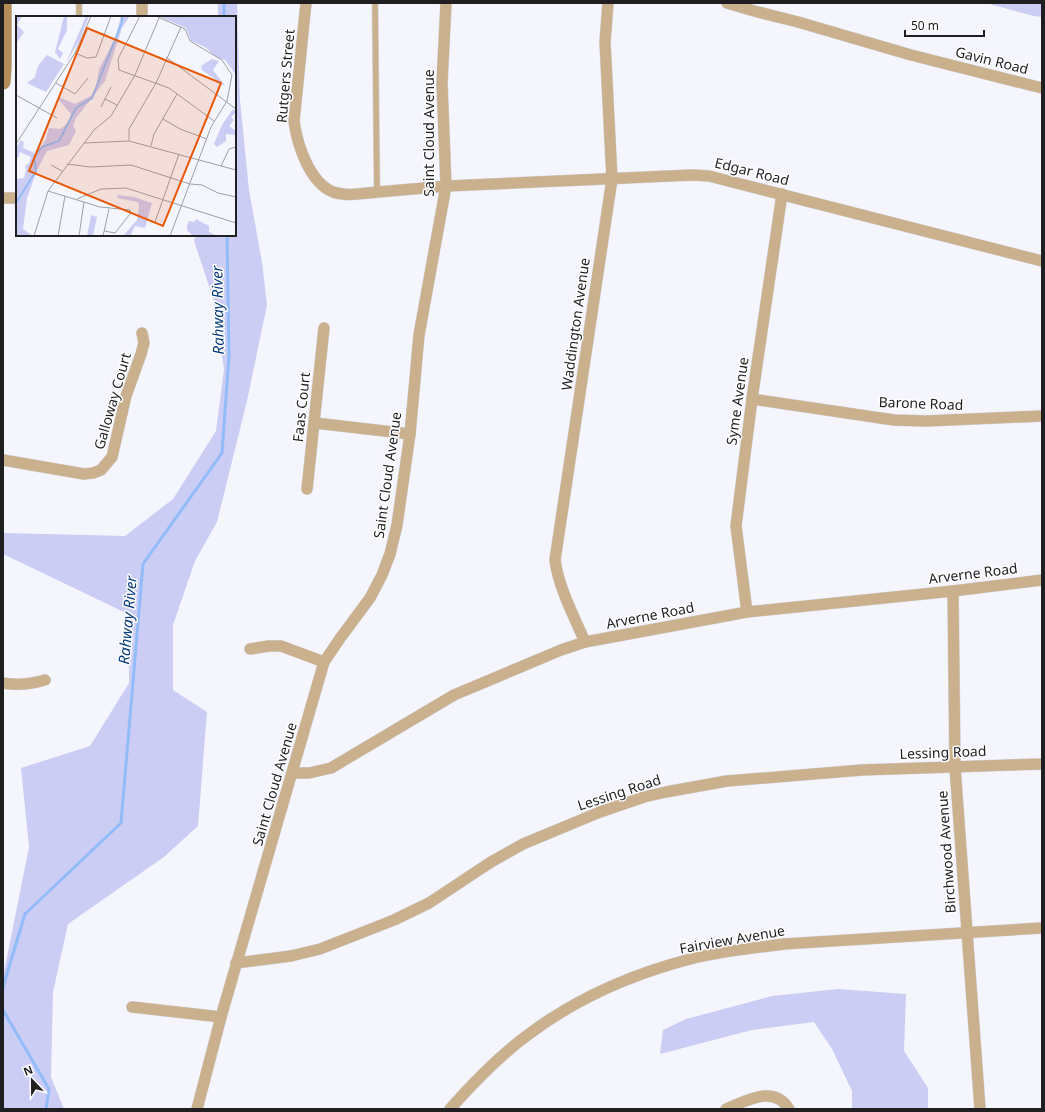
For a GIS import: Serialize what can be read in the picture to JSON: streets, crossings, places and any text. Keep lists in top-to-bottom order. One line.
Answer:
{"streets":{"street":["Gavin Road","Rutgers Street","Saint Cloud Avenue","Edgar Road","Waddington Avenue","Galloway Court","Syme Avenue","Barone Road","Faas Court","Arverne Road","Lessing Road","Birchwood Avenue","Fairview Avenue"]},"crossings":[["Rutgers Street","Saint Cloud Avenue"],["Rutgers Street","Edgar Road"],["Saint Cloud Avenue","Edgar Road"],["Saint Cloud Avenue","Arverne Road"],["Saint Cloud Avenue","Lessing Road"],["Edgar Road","Waddington Avenue"],["Edgar Road","Syme Avenue"],["Waddington Avenue","Arverne Road"],["Syme Avenue","Barone Road"],["Syme Avenue","Arverne Road"],["Arverne Road","Birchwood Avenue"],["Lessing Road","Birchwood Avenue"],["Birchwood Avenue","Fairview Avenue"]],"water":["Rahway River"],"scale_bar":"50 m","north":"top"}
